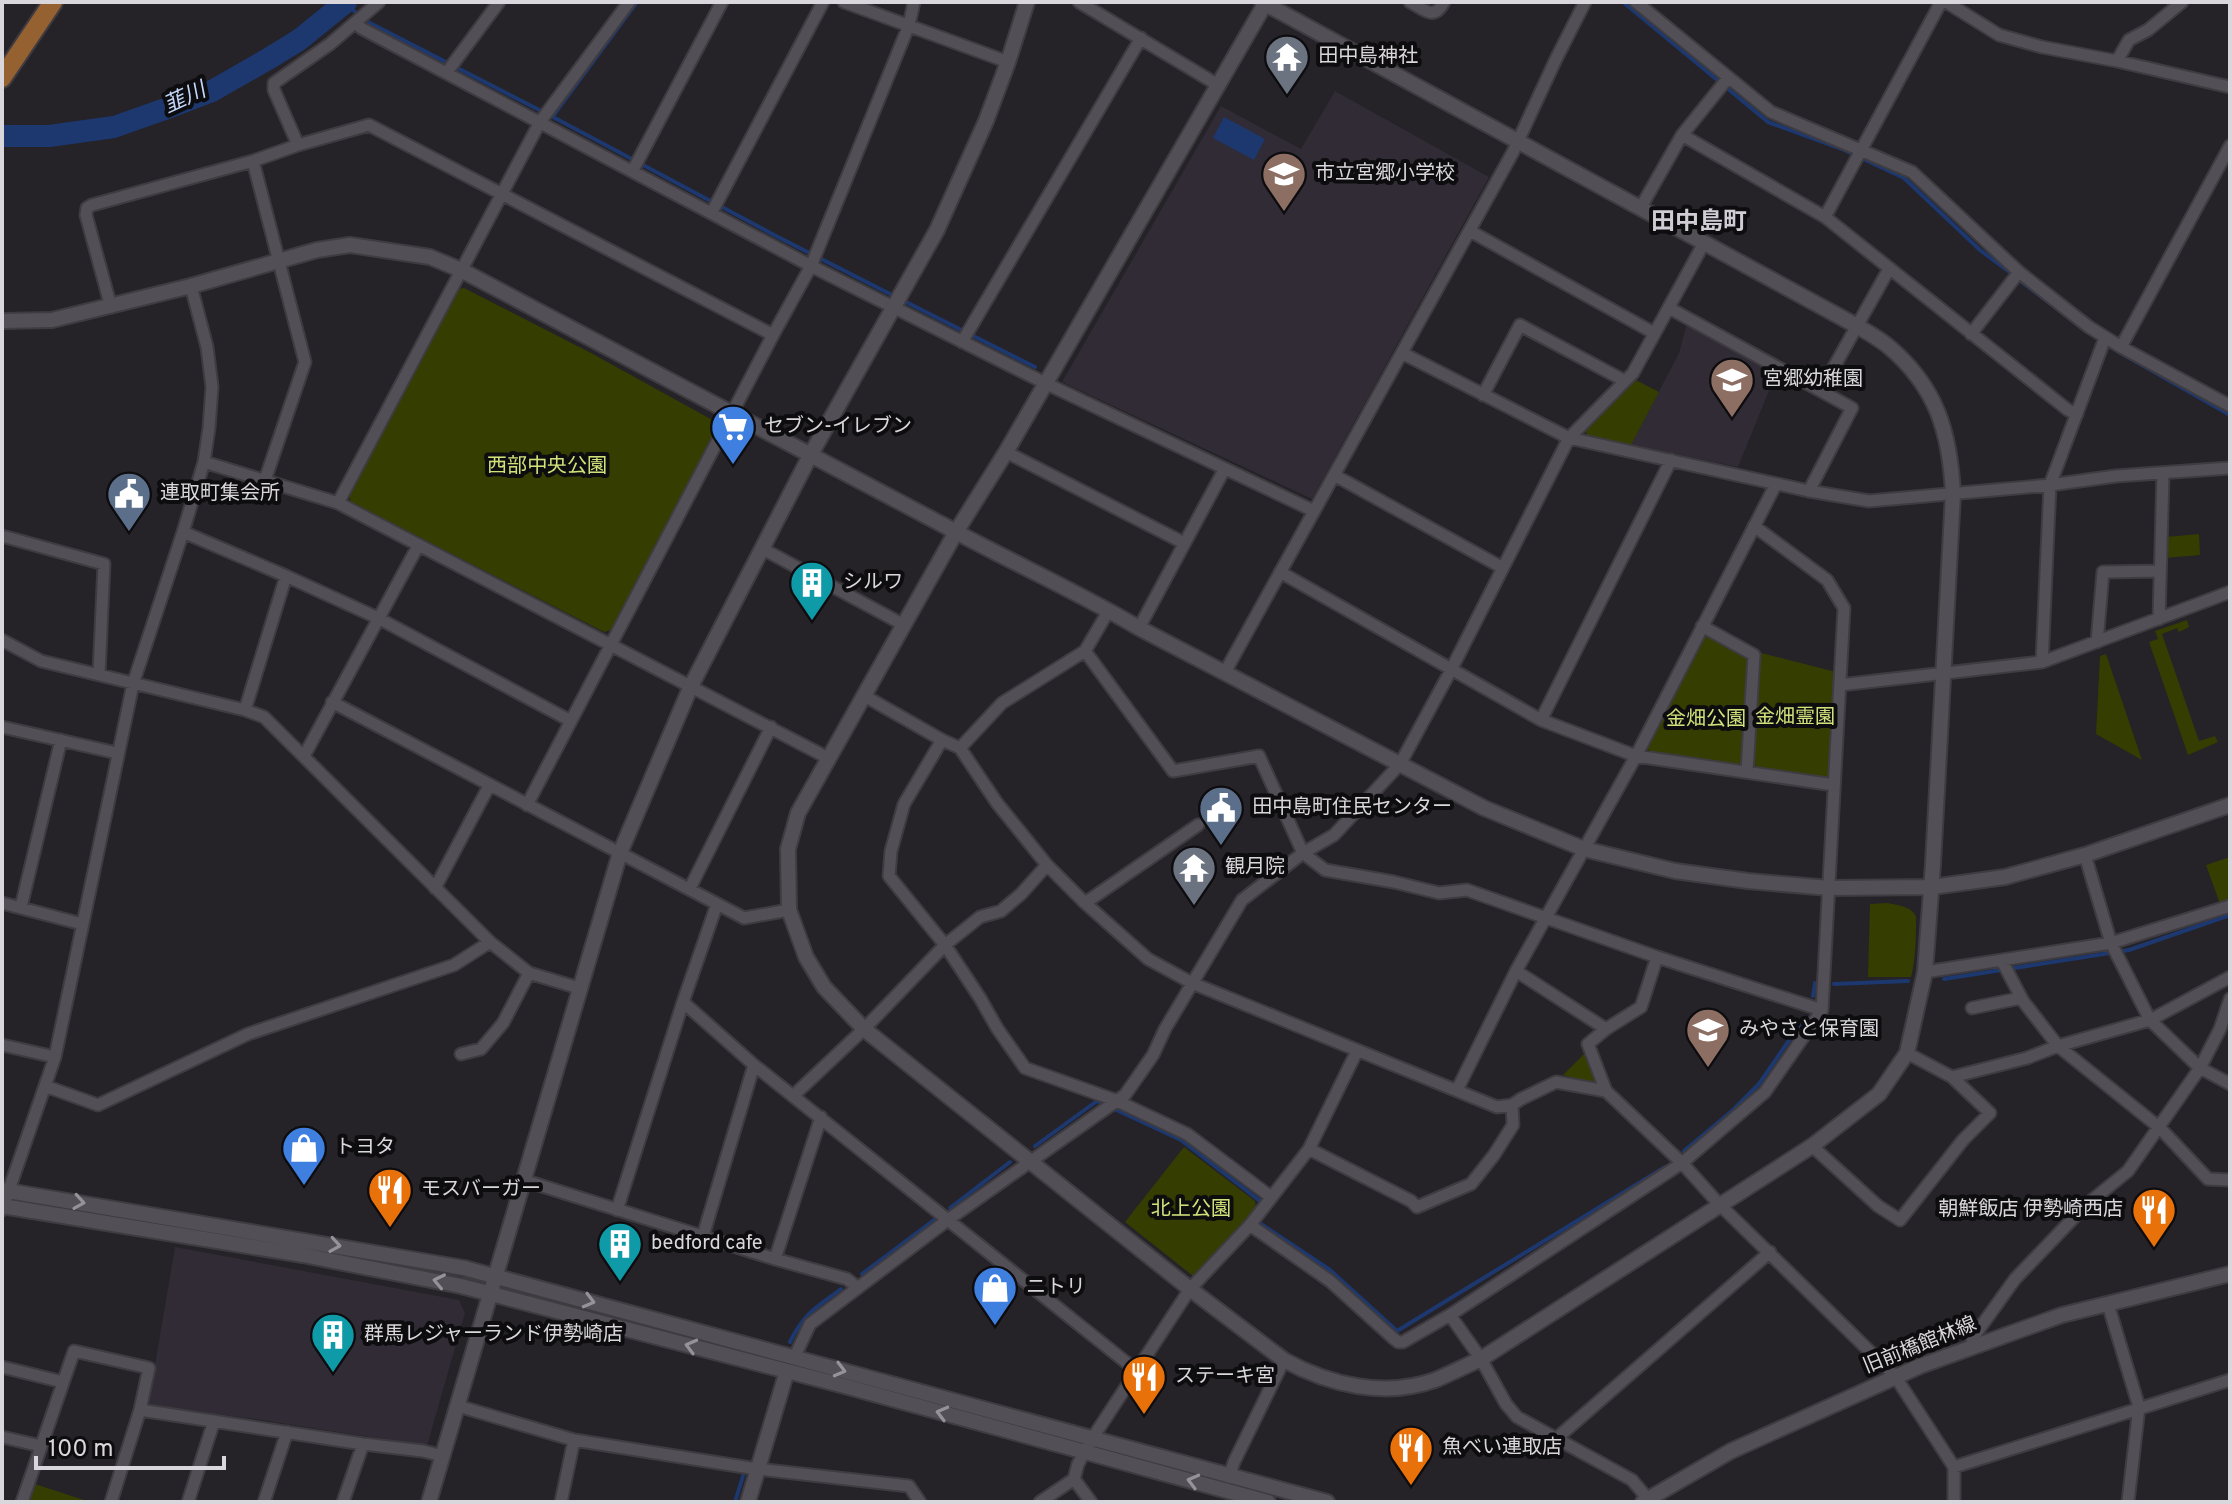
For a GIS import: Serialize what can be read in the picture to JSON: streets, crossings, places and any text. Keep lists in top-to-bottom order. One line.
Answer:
{"streets":{"street":["旧前橋館林線"]},"districts":["田中島町"],"water":["韮川"],"parks":["西部中央公園","金畑霊園","金畑公園","北上公園"],"places":{"temple":["田中島神社","観月院"],"school or university":["市立宮郷小学校","宮郷幼稚園","みやさと保育園"],"supermarket":["セブン-イレブン"],"public building":["連取町集会所","田中島町住民センター"],"building":["シルワ","bedford cafe","群馬レジャーランド伊勢崎店"],"shop":["トヨタ","ニトリ"],"restaurant":["モスバーガー","朝鮮飯店 伊勢崎西店","ステーキ宮","魚べい連取店"]},"scale_bar":"100 m"}
